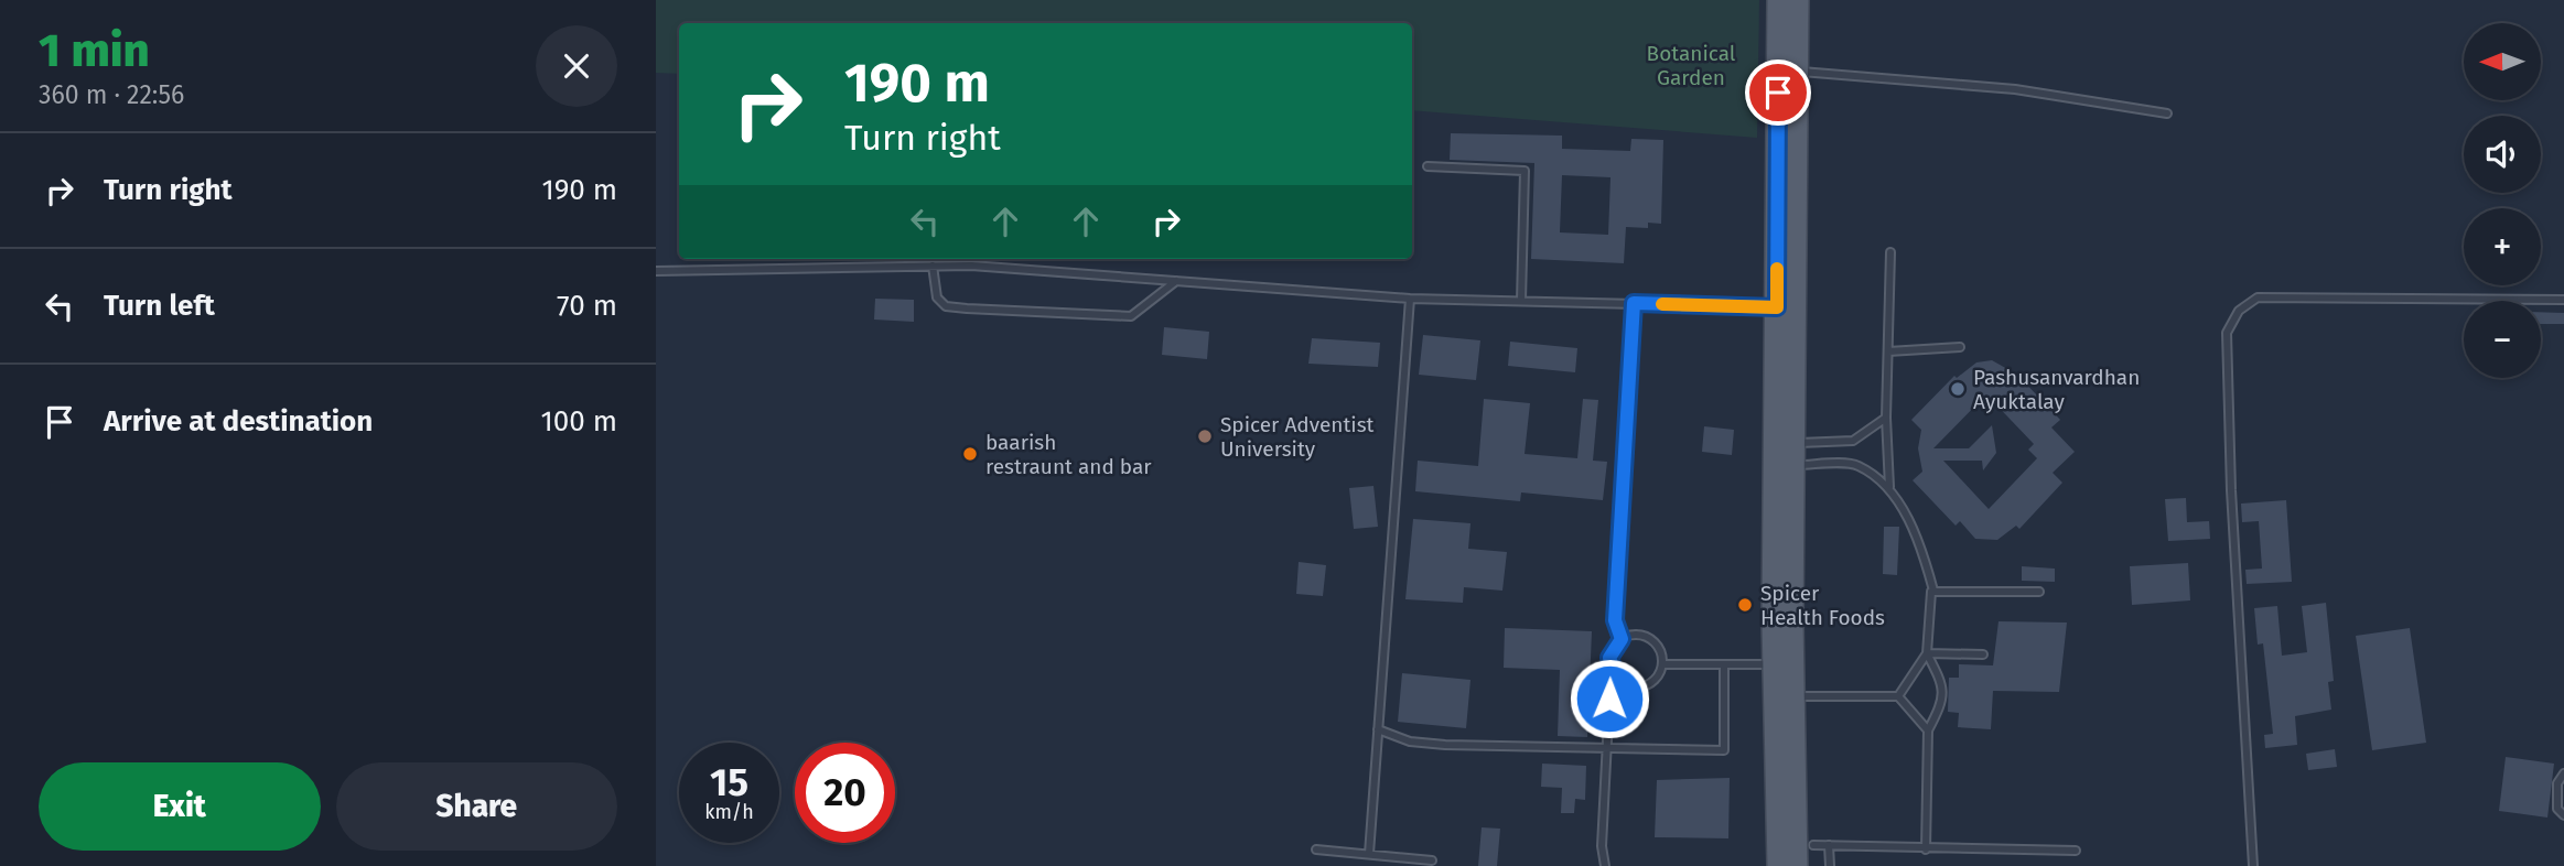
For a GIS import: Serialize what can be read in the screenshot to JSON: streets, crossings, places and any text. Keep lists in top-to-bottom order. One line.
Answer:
{"parks":["Botanical Garden"],"places":["Pashusanvardhan Ayuktalay","Spicer Adventist University","baarish restraunt and bar","Spicer Health Foods"],"north":"left","page":{"heading":["1 min","360 m · 22:56"],"map_buttons":["+","−"],"turn":["190 m","Turn right"],"list":[{"name":"Turn right","value":"190 m"},{"name":"Turn left","value":"70 m"},{"name":"Arrive at destination","value":"100 m"}],"speed":"15 km/h","limit":"20","buttons":["Exit","Share"]}}
